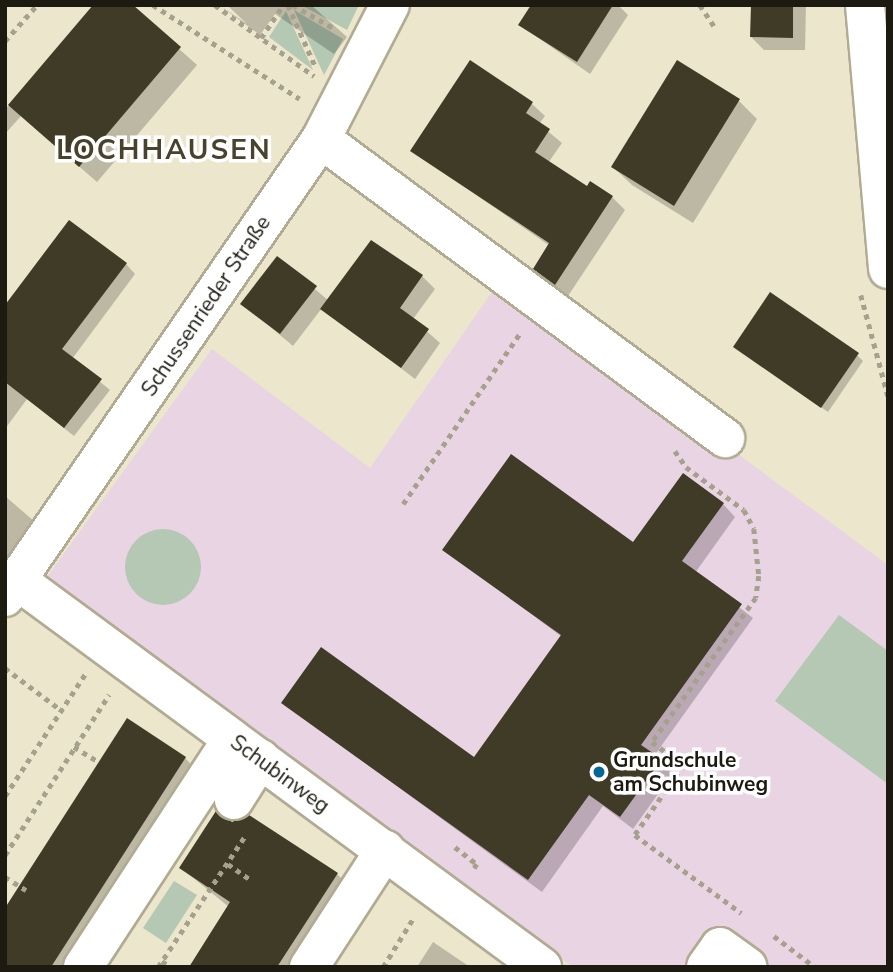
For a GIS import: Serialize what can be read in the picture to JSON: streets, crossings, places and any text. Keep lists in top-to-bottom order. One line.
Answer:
{"streets":{"street":["Schussenrieder Straße","Schubinweg"]},"crossings":[["Schussenrieder Straße","Schubinweg"]],"districts":["LOCHHAUSEN"],"places":["Grundschule am Schubinweg"]}
